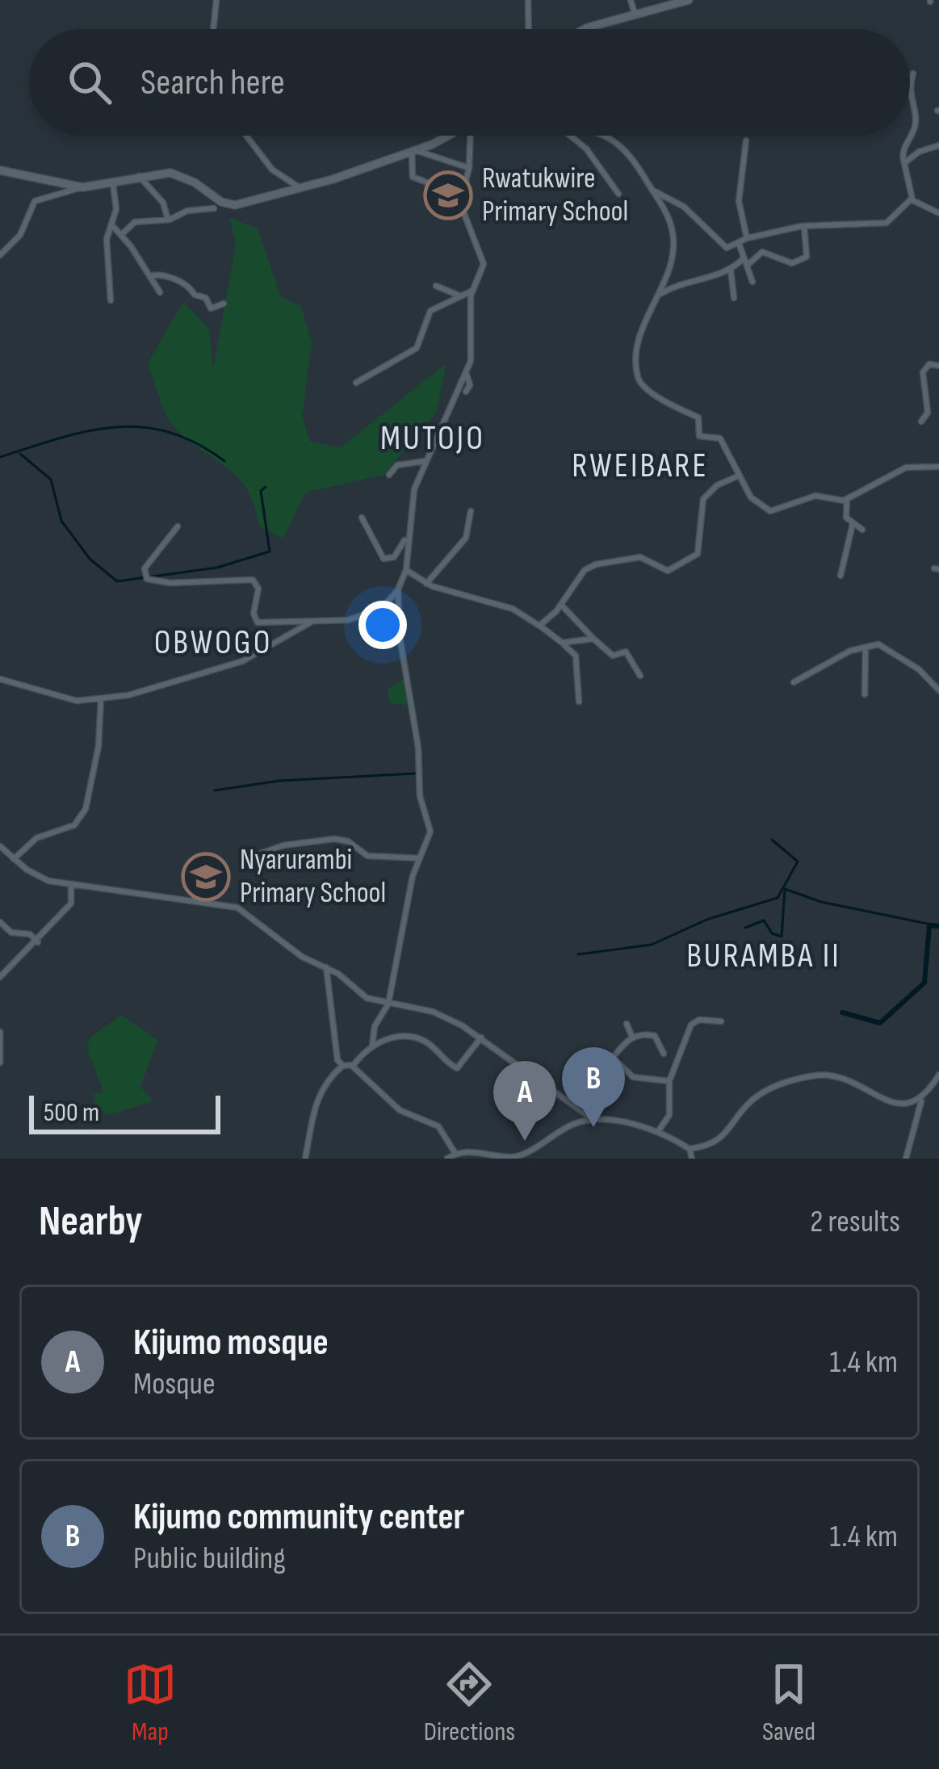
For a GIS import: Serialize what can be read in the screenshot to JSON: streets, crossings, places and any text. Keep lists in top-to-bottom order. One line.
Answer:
{"districts":["MUTOJO","RWEIBARE","OBWOGO","BURAMBA II"],"places":{"school or university":["Rwatukwire Primary School","Nyarurambi Primary School"]},"scale_bar":"500 m","page":{"search":"Search here","pins":["B","A"],"scale":"500 m","heading":["Nearby","2 results"],"list":[{"mark":"A","name":"Kijumo mosque","note":"Mosque","value":"1.4 km"},{"mark":"B","name":"Kijumo community center","note":"Public building","value":"1.4 km"}],"nav":["Map","Directions","Saved"]}}
